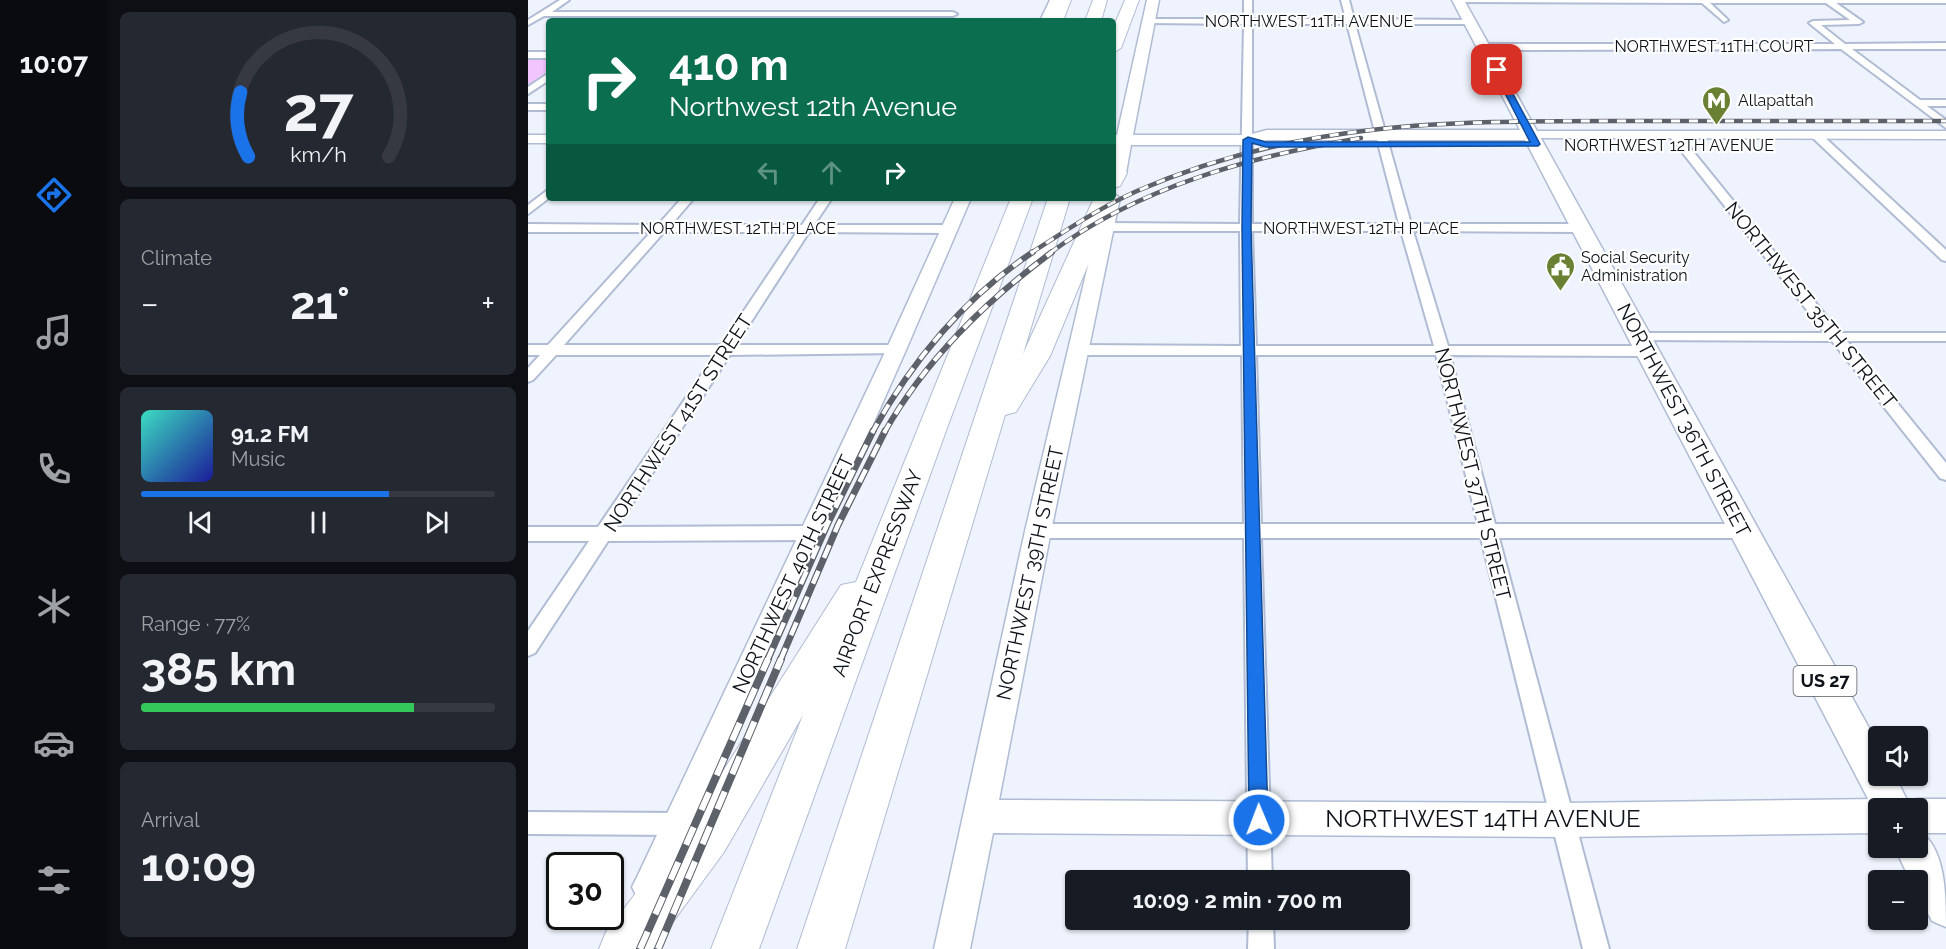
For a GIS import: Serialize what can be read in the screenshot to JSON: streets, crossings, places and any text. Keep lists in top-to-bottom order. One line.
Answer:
{"streets":{"highway":["AIRPORT EXPRESSWAY"],"main road":["NORTHWEST 12TH AVENUE","NORTHWEST 36TH STREET","NORTHWEST 39TH STREET","NORTHWEST 40TH STREET","US 27","NORTHWEST 14TH AVENUE"],"street":["NORTHWEST 11TH AVENUE","NORTHWEST 11TH COURT","NORTHWEST 12TH PLACE","NORTHWEST 35TH STREET","NORTHWEST 41ST STREET","NORTHWEST 37TH STREET"]},"crossings":[["NORTHWEST 11TH AVENUE","NORTHWEST 36TH STREET"],["NORTHWEST 11TH AVENUE","NORTHWEST 37TH STREET"],["NORTHWEST 11TH AVENUE","NORTHWEST 39TH STREET"],["NORTHWEST 11TH COURT","NORTHWEST 36TH STREET"],["NORTHWEST 12TH AVENUE","NORTHWEST 35TH STREET"],["NORTHWEST 12TH AVENUE","NORTHWEST 36TH STREET"],["NORTHWEST 12TH AVENUE","NORTHWEST 37TH STREET"],["NORTHWEST 12TH AVENUE","NORTHWEST 39TH STREET"],["NORTHWEST 12TH PLACE","NORTHWEST 36TH STREET"],["NORTHWEST 12TH PLACE","NORTHWEST 41ST STREET"],["NORTHWEST 12TH PLACE","NORTHWEST 37TH STREET"],["NORTHWEST 12TH PLACE","NORTHWEST 39TH STREET"],["NORTHWEST 12TH PLACE","NORTHWEST 40TH STREET"],["NORTHWEST 37TH STREET","NORTHWEST 14TH AVENUE"],["NORTHWEST 39TH STREET","NORTHWEST 14TH AVENUE"]],"places":{"metro station":["Allapattah"],"public building":["Social Security Administration"]},"page":{"tabs":"10:07","turn":["410 m","Northwest 12th Avenue"],"tile":["Climate",["Range · 77%","385 km"],["Arrival","10:09"]],"heat":["−","21°","+"],"song":["91.2 FM","Music"],"map_buttons":["+","−"],"limit":"30","trip":"10:09 · 2 min · 700 m","gauge":["27","km/h"]}}
